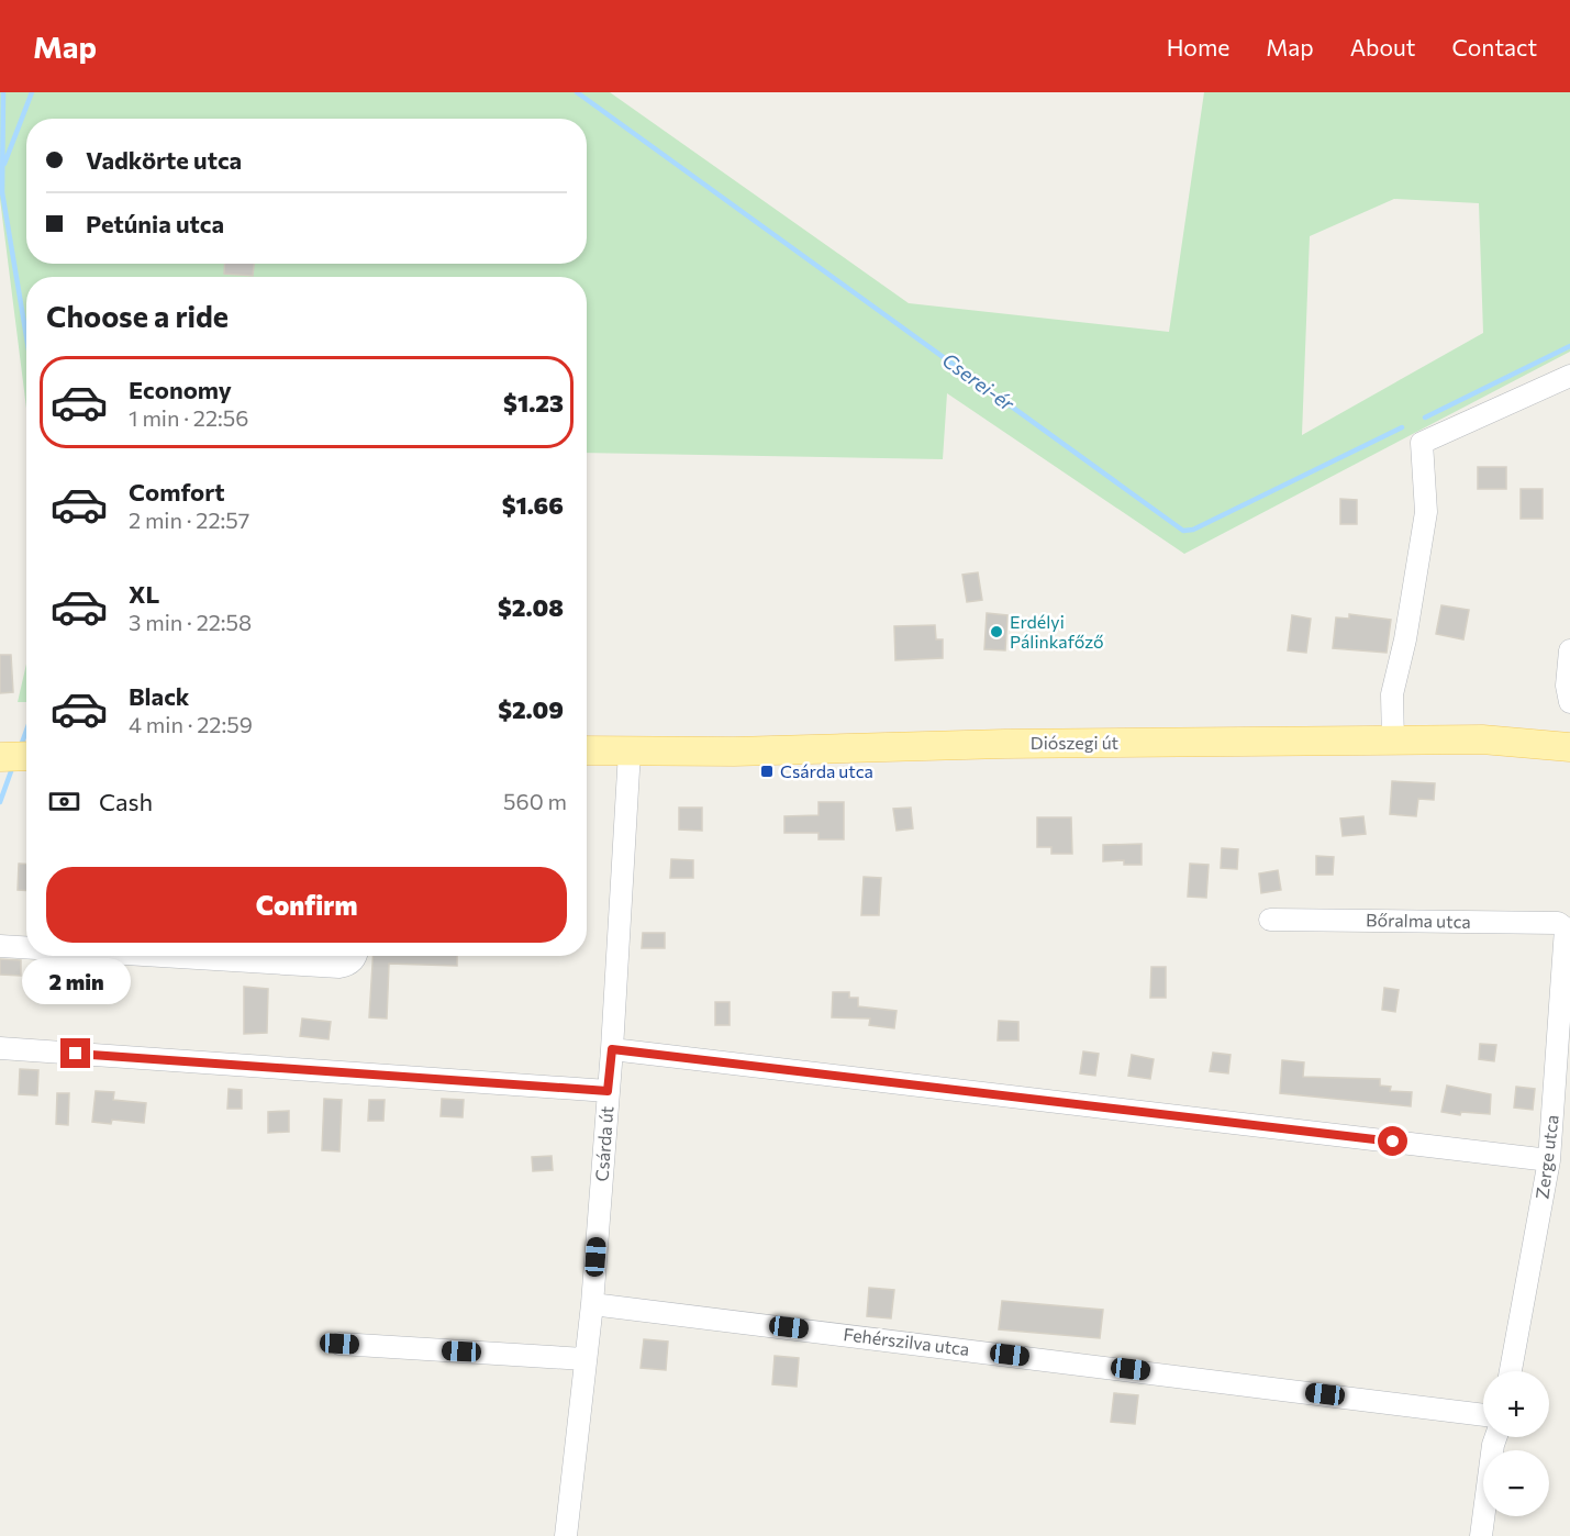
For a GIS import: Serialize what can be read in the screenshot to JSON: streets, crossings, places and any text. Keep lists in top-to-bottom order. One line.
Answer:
{"streets":{"main road":["Diószegi út"],"street":["Bőralma utca","Csárda út","Zerge utca","Fehérszilva utca"]},"crossings":[["Diószegi út","Csárda út"],["Bőralma utca","Zerge utca"],["Csárda út","Fehérszilva utca"]],"water":["Cserei-ér"],"places":{"other":["Erdélyi Pálinkafőző"],"transit":["Csárda utca"]},"page":{"header":"Map","nav":["Home","Map","About","Contact"],"banner":["Vadkörte utca","Petúnia utca"],"heading":"Choose a ride","list":[{"name":"Economy","note":"1 min · 22:56","value":"$1.23"},{"name":"Comfort","note":"2 min · 22:57","value":"$1.66"},{"name":"XL","note":"3 min · 22:58","value":"$2.08"},{"name":"Black","note":"4 min · 22:59","value":"$2.09"}],"pay":["Cash","560 m"],"buttons":"Confirm","bubble":"2 min","map_buttons":["+","−"]}}
